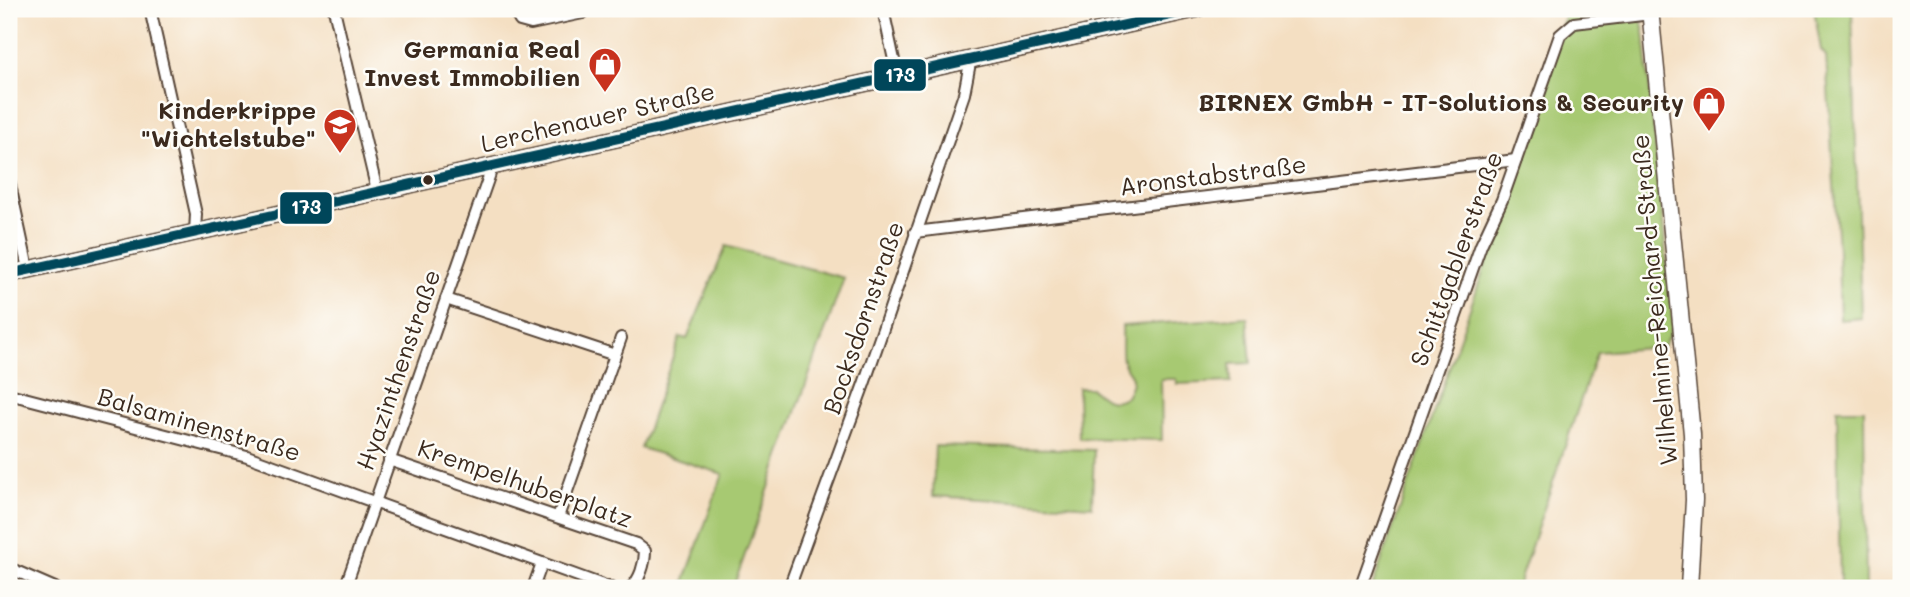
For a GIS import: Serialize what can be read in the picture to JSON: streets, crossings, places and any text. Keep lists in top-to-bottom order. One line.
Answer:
{"streets":{"main road":["Lerchenauer Straße","Wilhelmine-Reichard-Straße"],"street":["Aronstabstraße","Schittgablerstraße","Bocksdornstraße","Hyazinthenstraße","Balsaminenstraße","Krempelhuberplatz"]},"crossings":[["Lerchenauer Straße","Bocksdornstraße"],["Lerchenauer Straße","Hyazinthenstraße"],["Aronstabstraße","Schittgablerstraße"],["Aronstabstraße","Bocksdornstraße"],["Schittgablerstraße","Wilhelmine-Reichard-Straße"],["Hyazinthenstraße","Balsaminenstraße"],["Hyazinthenstraße","Krempelhuberplatz"]],"places":{"shop":["Germania Real Invest Immobilien","BIRNEX GmbH - IT-Solutions & Security"],"school or university":["Kinderkrippe \"Wichtelstube\""]},"lines":["transit line 173"]}
